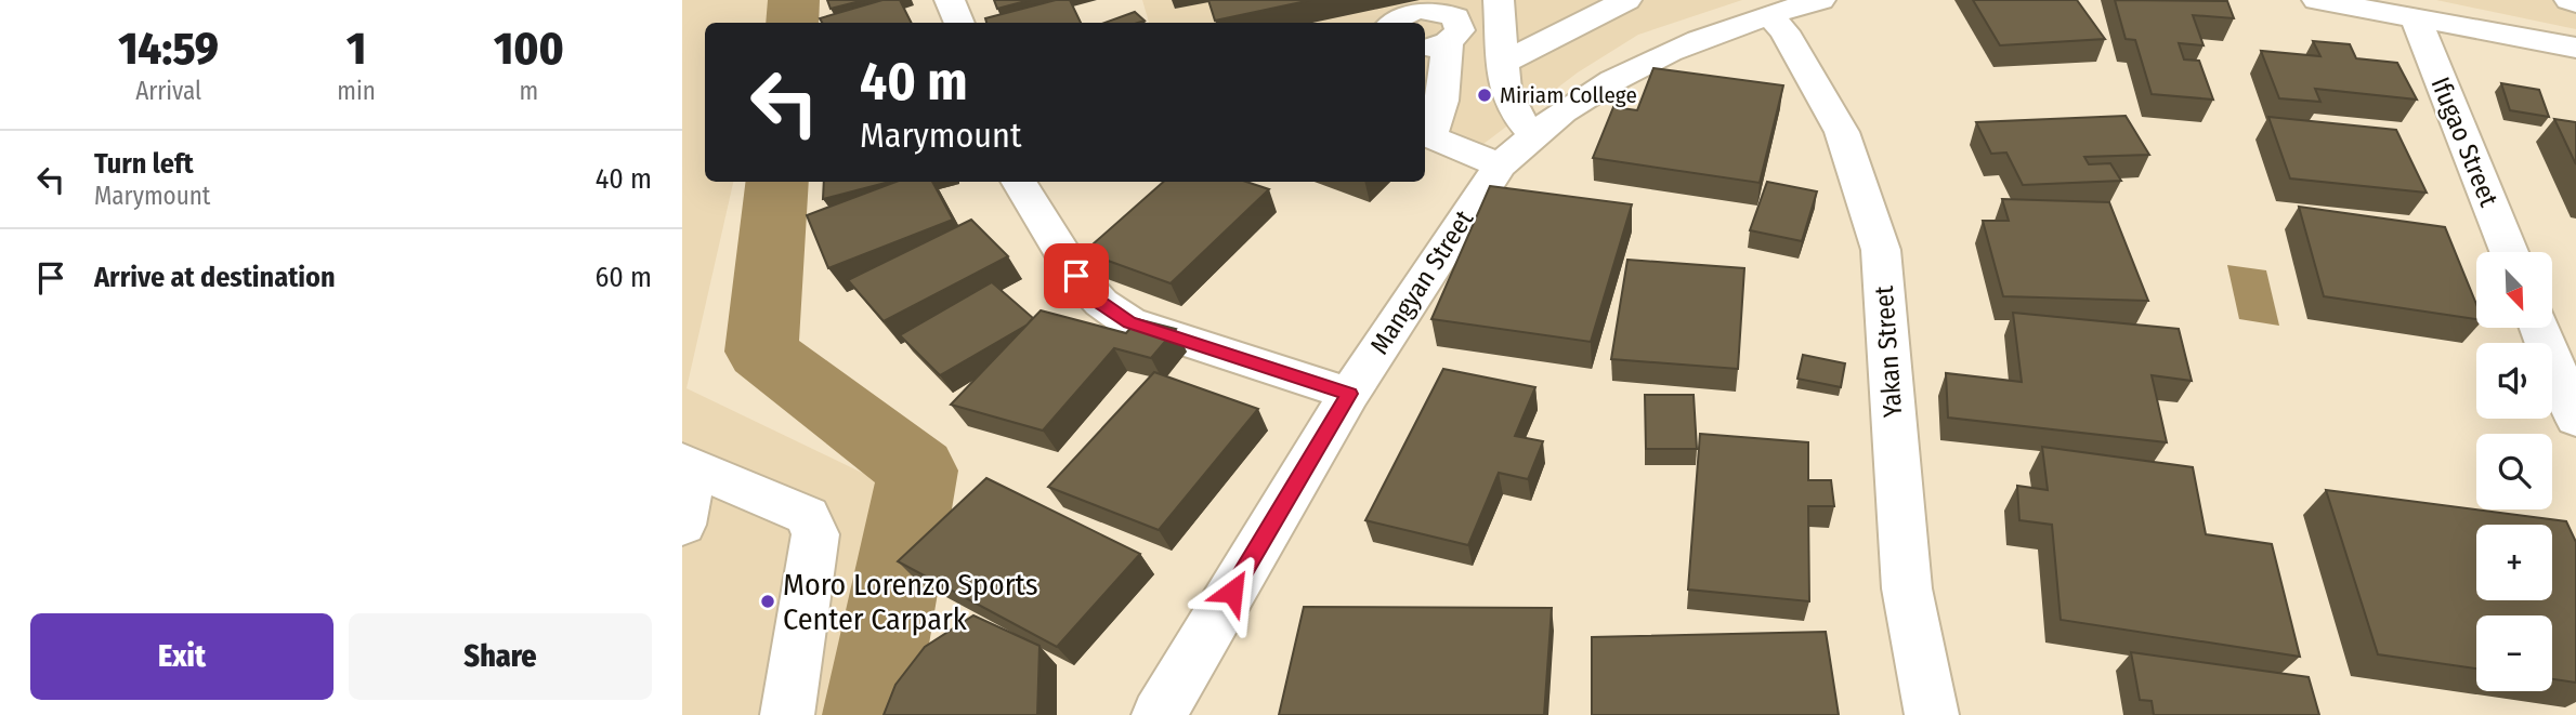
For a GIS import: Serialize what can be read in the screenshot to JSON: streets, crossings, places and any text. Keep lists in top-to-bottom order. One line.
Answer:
{"streets":{"street":["Ifugao Street","Mangyan Street","Yakan Street"]},"crossings":[["Mangyan Street","Yakan Street"]],"places":["Miriam College","Moro Lorenzo Sports Center Carpark"],"north":"bottom right","page":{"eta":["14:59","Arrival","1","min","100","m"],"turn":["40 m","Marymount"],"list":[{"name":"Turn left","note":"Marymount","value":"40 m"},{"name":"Arrive at destination","value":"60 m"}],"map_buttons":["+","−"],"buttons":["Exit","Share"]}}
